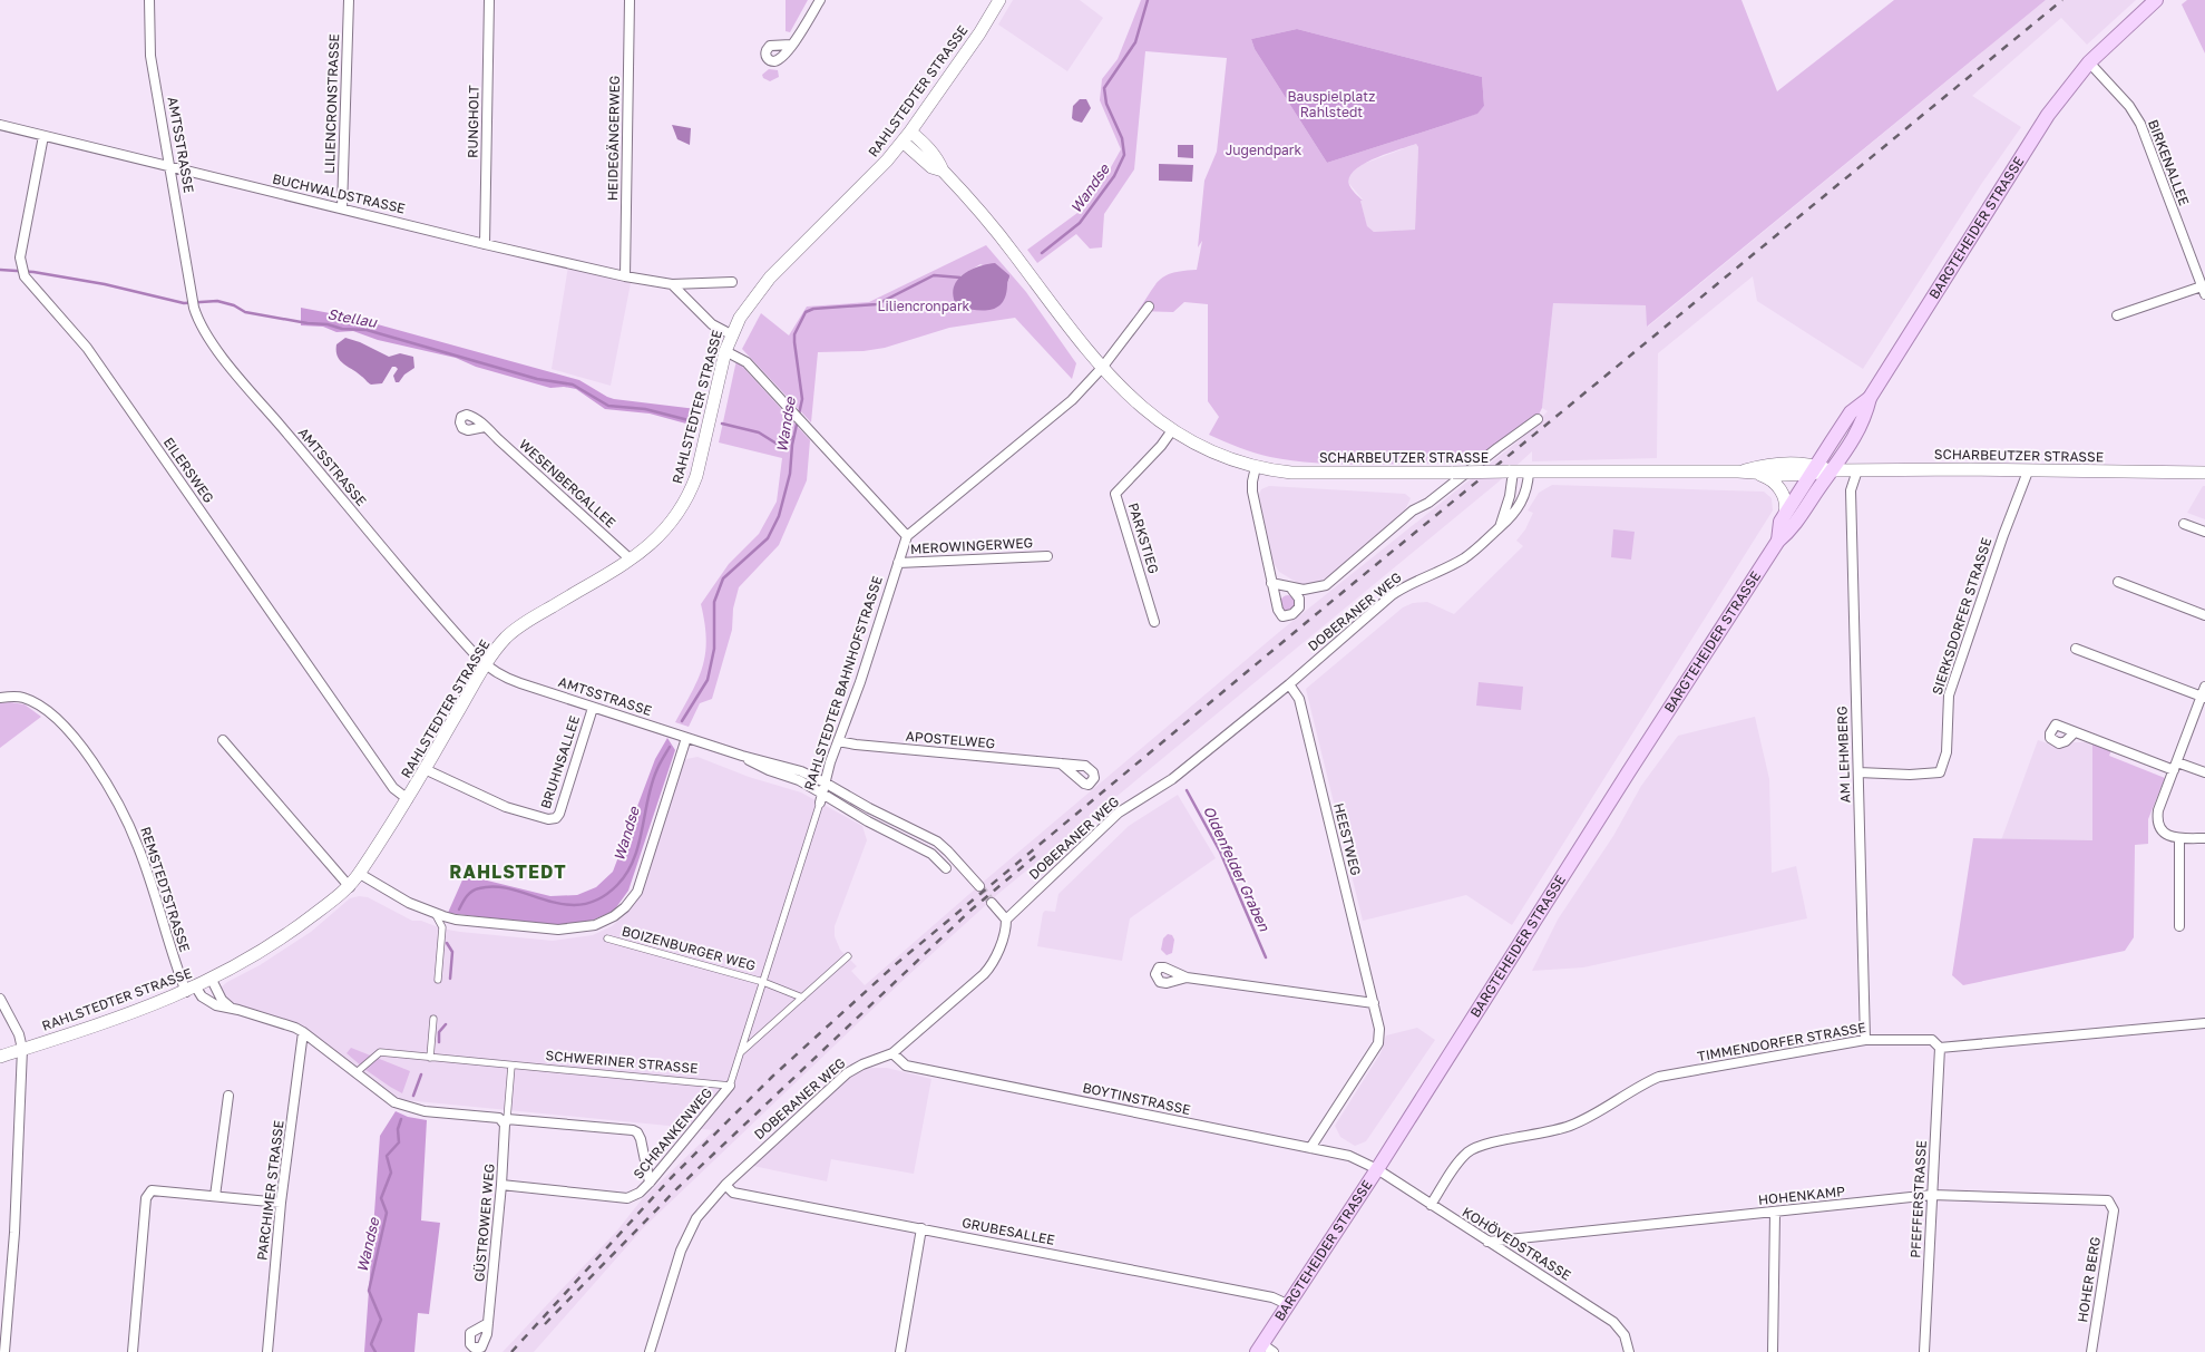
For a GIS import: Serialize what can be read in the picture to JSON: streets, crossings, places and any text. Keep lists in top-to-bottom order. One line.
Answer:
{"streets":{"main road":["RAHLSTEDTER STRASSE","BARGTEHEIDER STRASSE","SCHARBEUTZER STRASSE"],"street":["LILIENCRONSTRASSE","RUNGHOLT","HEIDEGÄNGERWEG","AMTSSTRASSE","BIRKENALLEE","BUCHWALDSTRASSE","EILERSWEG","WESENBERGALLEE","PARKSTIEG","MEROWINGERWEG","DOBERANER WEG","SIERKSDORFER STRASSE","RAHLSTEDTER BAHNHOFSTRASSE","APOSTELWEG","AM LEHMBERG","BRUHNSALLEE","HEESTWEG","REMSTEDTSTRASSE","BOIZENBURGER WEG","TIMMENDORFER STRASSE","SCHWERINER STRASSE","BOYTINSTRASSE","SCHRANKENWEG","PARCHIMER STRASSE","HOHENKAMP","PFEFFERSTRASSE","GÜSTROWER WEG","GRUBESALLEE","KOHÖVEDSTRASSE","HOHER BERG"]},"crossings":[["RAHLSTEDTER STRASSE","AMTSSTRASSE"],["RAHLSTEDTER STRASSE","EILERSWEG"],["RAHLSTEDTER STRASSE","WESENBERGALLEE"],["RAHLSTEDTER STRASSE","BRUHNSALLEE"],["RAHLSTEDTER STRASSE","REMSTEDTSTRASSE"],["LILIENCRONSTRASSE","BUCHWALDSTRASSE"],["RUNGHOLT","BUCHWALDSTRASSE"],["HEIDEGÄNGERWEG","BUCHWALDSTRASSE"],["AMTSSTRASSE","BUCHWALDSTRASSE"],["AMTSSTRASSE","RAHLSTEDTER BAHNHOFSTRASSE"],["AMTSSTRASSE","BRUHNSALLEE"],["BIRKENALLEE","BARGTEHEIDER STRASSE"],["BUCHWALDSTRASSE","EILERSWEG"],["BARGTEHEIDER STRASSE","SCHARBEUTZER STRASSE"],["BARGTEHEIDER STRASSE","BOYTINSTRASSE"],["BARGTEHEIDER STRASSE","GRUBESALLEE"],["BARGTEHEIDER STRASSE","KOHÖVEDSTRASSE"],["SCHARBEUTZER STRASSE","PARKSTIEG"],["SCHARBEUTZER STRASSE","DOBERANER WEG"],["SCHARBEUTZER STRASSE","SIERKSDORFER STRASSE"],["SCHARBEUTZER STRASSE","AM LEHMBERG"],["MEROWINGERWEG","RAHLSTEDTER BAHNHOFSTRASSE"],["DOBERANER WEG","HEESTWEG"],["DOBERANER WEG","BOYTINSTRASSE"],["DOBERANER WEG","GRUBESALLEE"],["SIERKSDORFER STRASSE","AM LEHMBERG"],["RAHLSTEDTER BAHNHOFSTRASSE","APOSTELWEG"],["RAHLSTEDTER BAHNHOFSTRASSE","BOIZENBURGER WEG"],["RAHLSTEDTER BAHNHOFSTRASSE","SCHWERINER STRASSE"],["RAHLSTEDTER BAHNHOFSTRASSE","SCHRANKENWEG"],["AM LEHMBERG","TIMMENDORFER STRASSE"],["HEESTWEG","BOYTINSTRASSE"],["TIMMENDORFER STRASSE","PFEFFERSTRASSE"],["TIMMENDORFER STRASSE","KOHÖVEDSTRASSE"],["SCHWERINER STRASSE","SCHRANKENWEG"],["BOYTINSTRASSE","KOHÖVEDSTRASSE"],["SCHRANKENWEG","GÜSTROWER WEG"],["HOHENKAMP","PFEFFERSTRASSE"],["HOHENKAMP","KOHÖVEDSTRASSE"],["HOHENKAMP","HOHER BERG"]],"districts":["RAHLSTEDT"],"water":["Wandse","Stellau","Oldenfelder Graben"],"parks":["Bauspielplatz Rahlstedt","Jugendpark","Liliencronpark"]}
